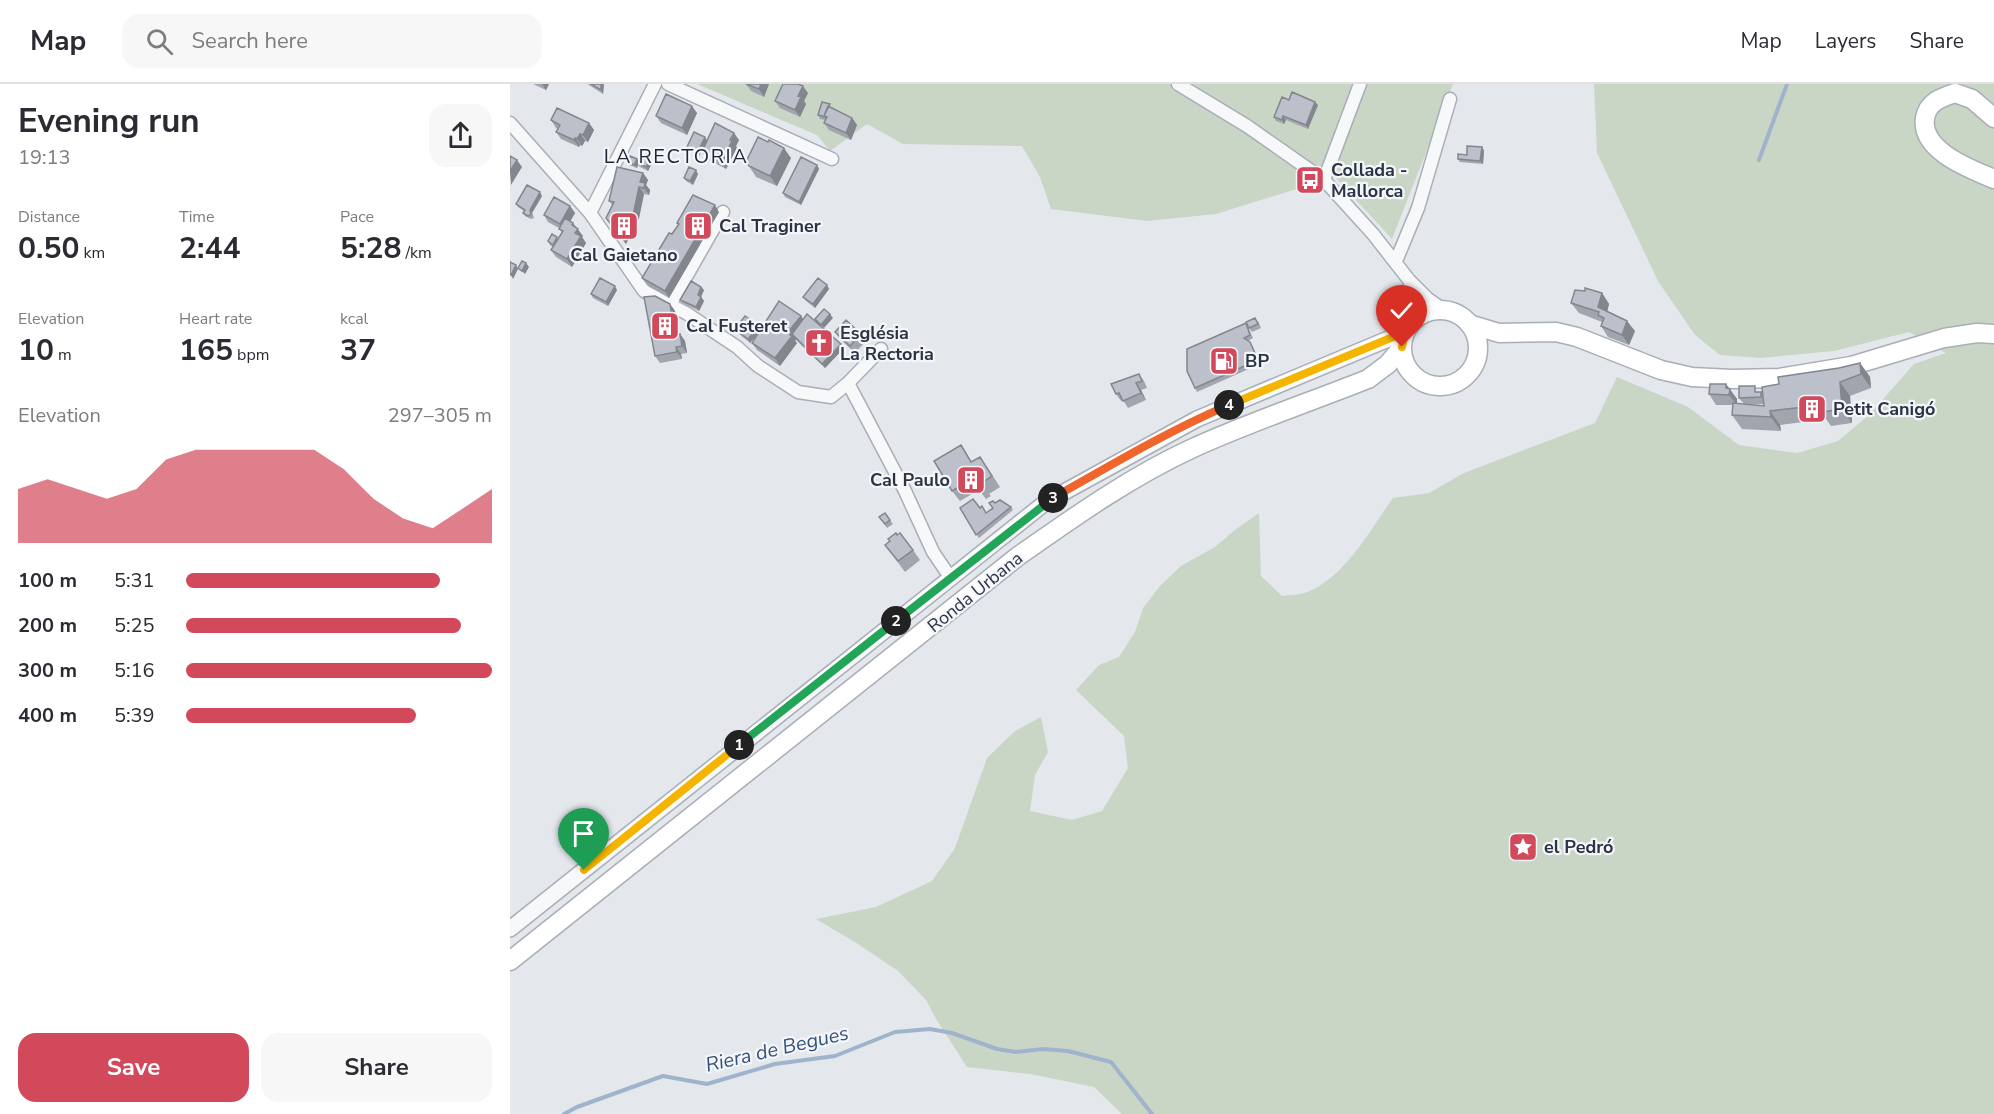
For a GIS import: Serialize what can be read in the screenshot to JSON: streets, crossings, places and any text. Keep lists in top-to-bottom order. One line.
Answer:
{"streets":{"main road":["Ronda Urbana"]},"districts":["LA RECTORIA"],"water":["Riera de Begues"],"places":{"bus stop":["Collada - Mallorca"],"building":["Cal Gaietano","Cal Traginer","Cal Fusteret","Petit Canigó","Cal Paulo"],"church":["Església La Rectoria"],"fuel station":["BP"],"place":["el Pedró"]},"page":{"header":"Map","search":"Search here","nav":["Map","Layers","Share"],"heading":["Evening run","19:13"],"stats":[["Distance","0.50 km"],["Time","2:44"],["Pace","5:28 /km"],["Elevation","10 m"],["Heart rate","165 bpm"],["kcal","37"]],"chart":["Elevation","297–305 m"],"pins":["4","3","2","1"],"list":[{"name":"100 m","note":"5:31"},{"name":"200 m","note":"5:25"},{"name":"300 m","note":"5:16"},{"name":"400 m","note":"5:39"}],"buttons":["Save","Share"]}}
